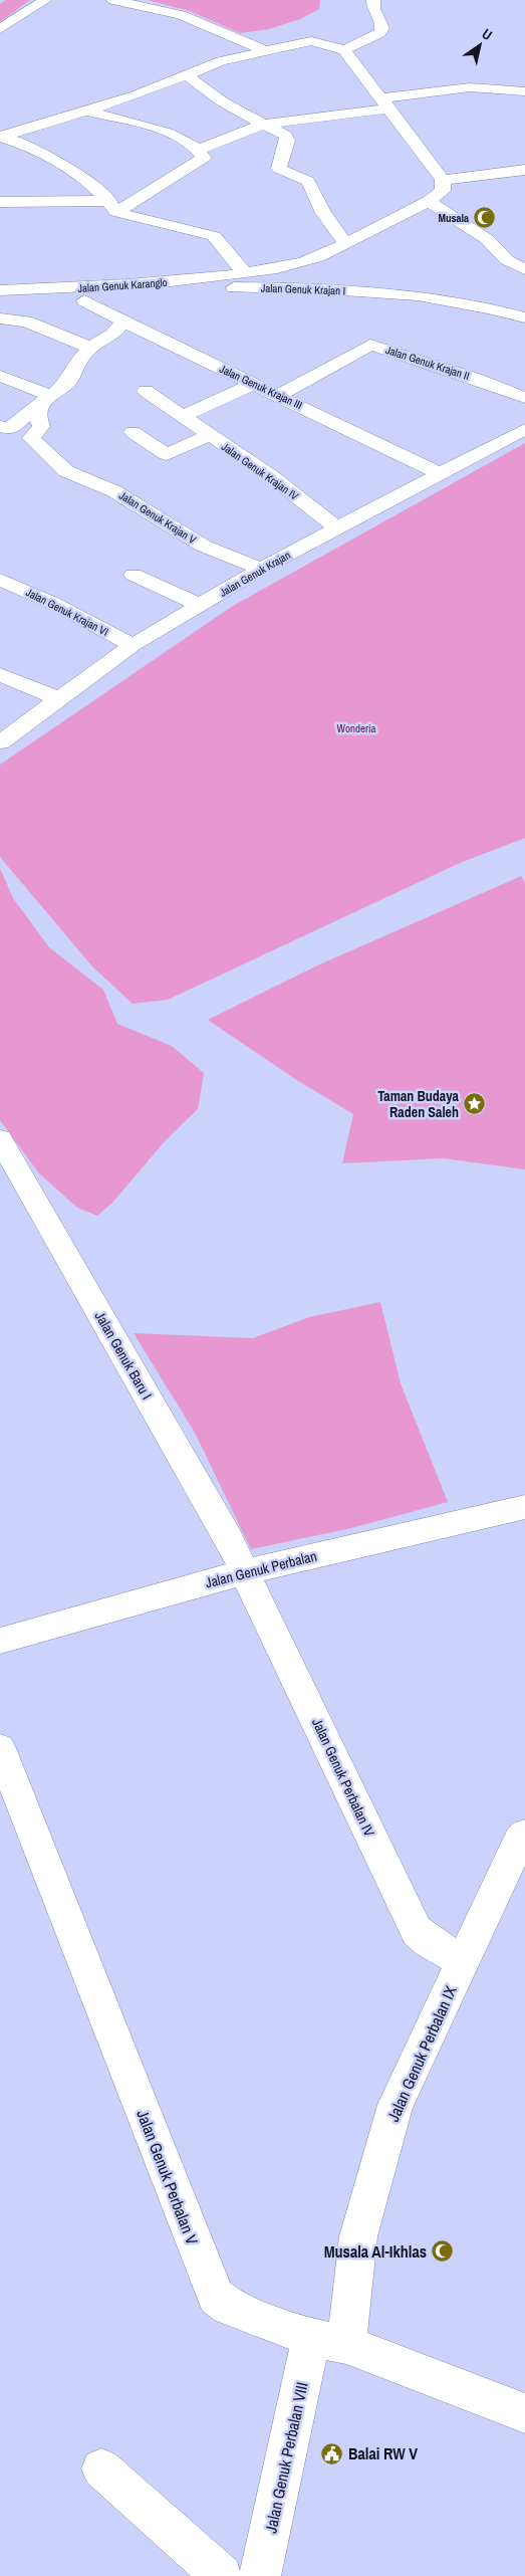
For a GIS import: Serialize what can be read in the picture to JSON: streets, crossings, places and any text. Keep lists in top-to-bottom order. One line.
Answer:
{"streets":{"street":["Jalan Genuk Karanglo","Jalan Genuk Krajan I","Jalan Genuk Krajan II","Jalan Genuk Krajan III","Jalan Genuk Krajan IV","Jalan Genuk Krajan V","Jalan Genuk Krajan","Jalan Genuk Krajan VI","Jalan Genuk Baru I","Jalan Genuk Perbalan","Jalan Genuk Perbalan IV","Jalan Genuk Perbalan IX","Jalan Genuk Perbalan V","Jalan Genuk Perbalan VIII"]},"crossings":[["Jalan Genuk Karanglo","Jalan Genuk Krajan I"],["Jalan Genuk Karanglo","Jalan Genuk Krajan III"],["Jalan Genuk Krajan I","Jalan Genuk Krajan III"],["Jalan Genuk Krajan II","Jalan Genuk Krajan III"],["Jalan Genuk Krajan III","Jalan Genuk Krajan"],["Jalan Genuk Krajan IV","Jalan Genuk Krajan"],["Jalan Genuk Krajan V","Jalan Genuk Krajan"],["Jalan Genuk Krajan","Jalan Genuk Krajan VI"],["Jalan Genuk Baru I","Jalan Genuk Perbalan"],["Jalan Genuk Baru I","Jalan Genuk Perbalan IV"],["Jalan Genuk Perbalan","Jalan Genuk Perbalan IV"],["Jalan Genuk Perbalan IV","Jalan Genuk Perbalan IX"],["Jalan Genuk Perbalan IX","Jalan Genuk Perbalan V"],["Jalan Genuk Perbalan IX","Jalan Genuk Perbalan VIII"],["Jalan Genuk Perbalan V","Jalan Genuk Perbalan VIII"]],"parks":["Wonderia"],"places":{"mosque":["Musala","Musala Al-Ikhlas"],"place":["Taman Budaya Raden Saleh"],"public building":["Balai RW V"]},"north":"top right"}
